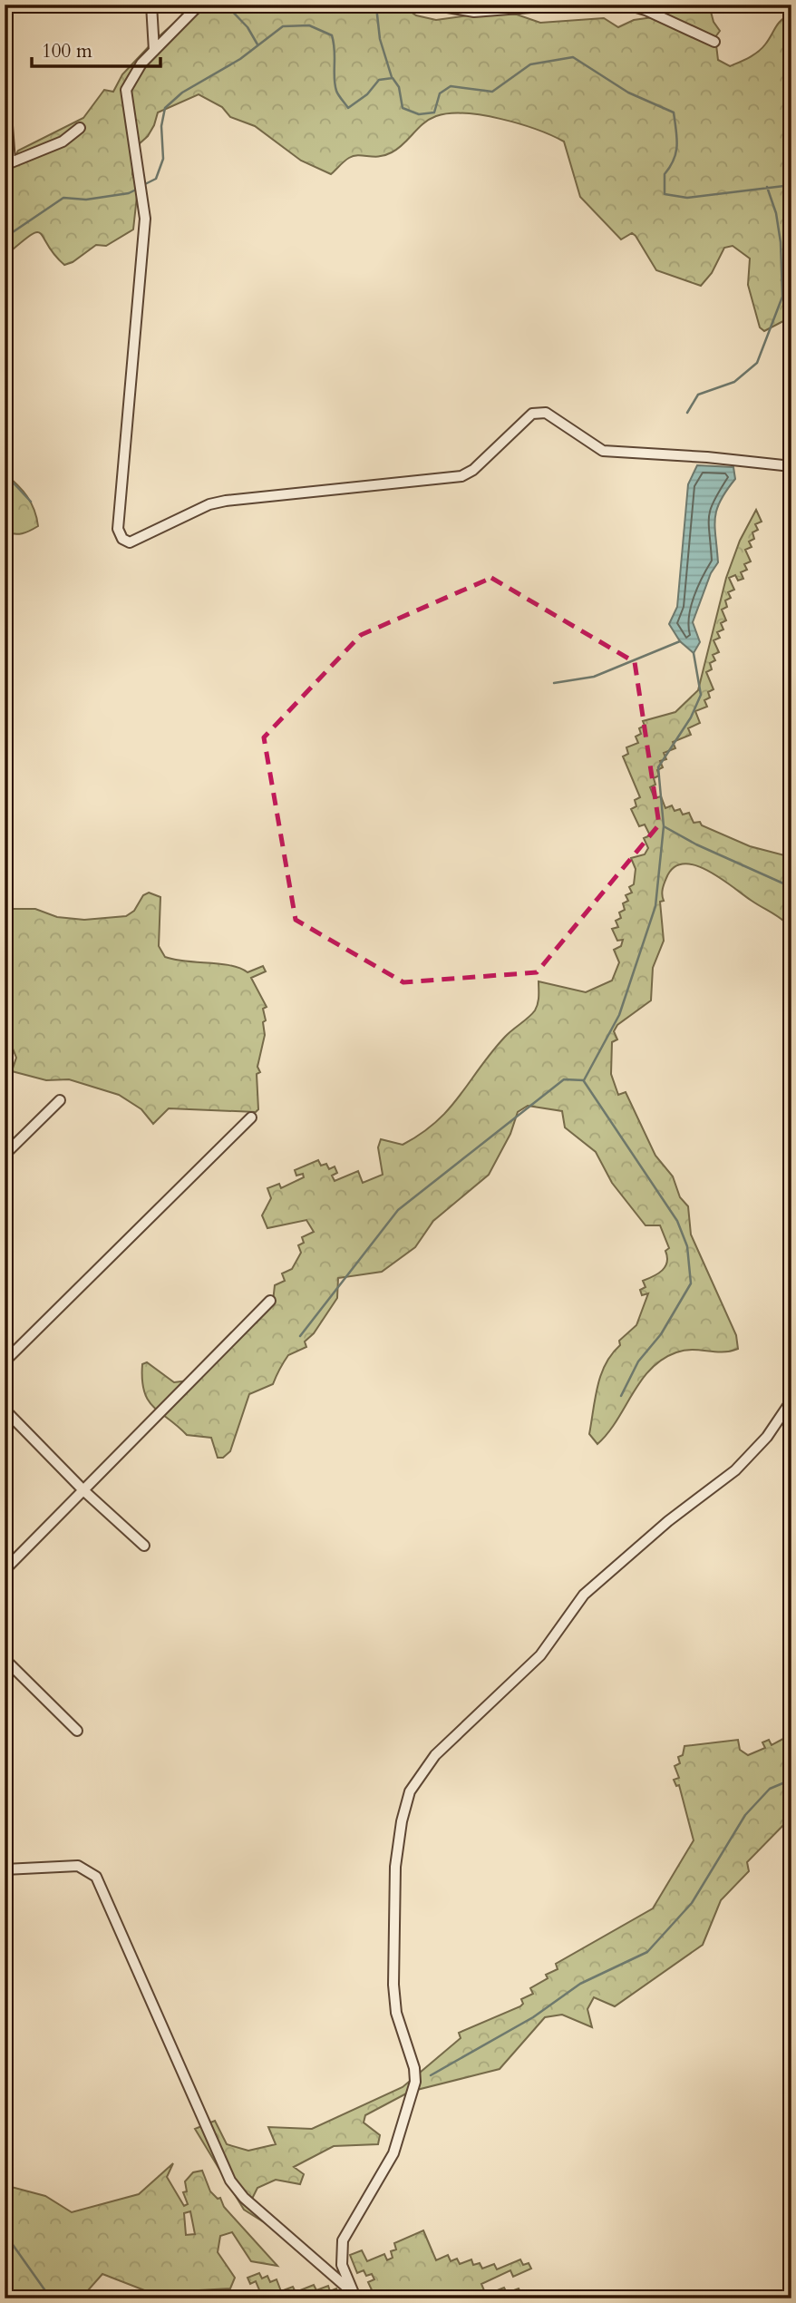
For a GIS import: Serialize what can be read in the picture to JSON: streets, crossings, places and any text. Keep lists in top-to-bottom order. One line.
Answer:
{"scale_bar":"100 m"}
